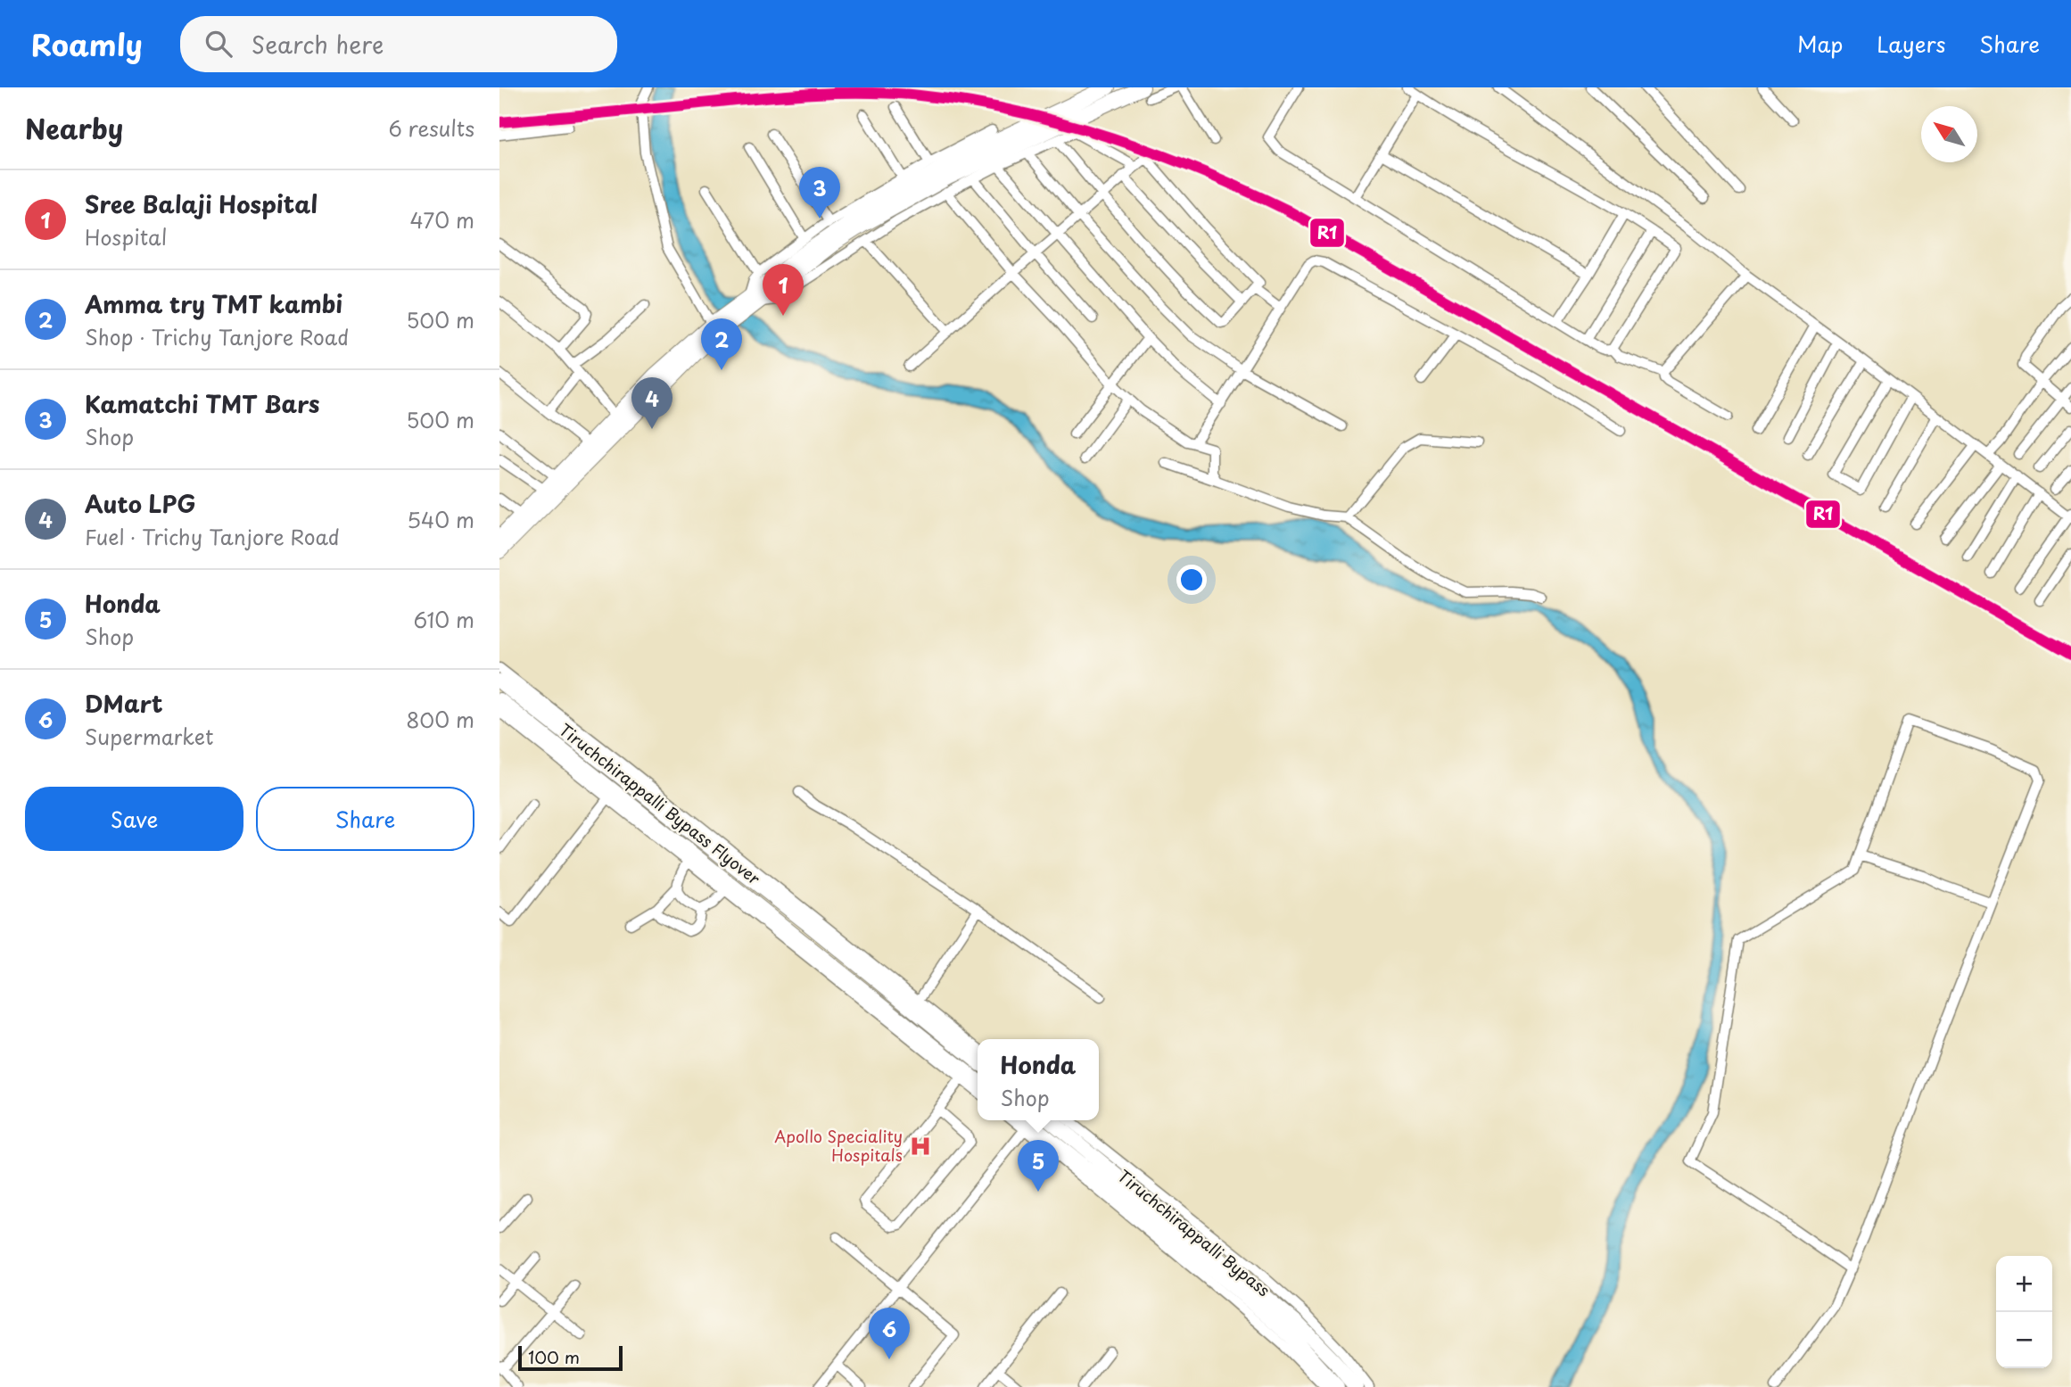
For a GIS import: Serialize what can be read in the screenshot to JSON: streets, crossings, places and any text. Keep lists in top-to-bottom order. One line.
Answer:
{"streets":{"highway":["Tiruchchirappalli Bypass Flyover","Tiruchchirappalli Bypass"]},"places":{"hospital":["Apollo Speciality Hospitals"]},"lines":["transit line R1"],"scale_bar":"100 m","north":"top left","page":{"header":"Roamly","search":"Search here","nav":["Map","Layers","Share"],"heading":["Nearby","6 results"],"pins":["3","1","2","4","5","6"],"list":[{"mark":"1","name":"Sree Balaji Hospital","note":"Hospital","value":"470 m"},{"mark":"2","name":"Amma try TMT kambi","note":"Shop · Trichy Tanjore Road","value":"500 m"},{"mark":"3","name":"Kamatchi TMT Bars","note":"Shop","value":"500 m"},{"mark":"4","name":"Auto LPG","note":"Fuel · Trichy Tanjore Road","value":"540 m"},{"mark":"5","name":"Honda","note":"Shop","value":"610 m"},{"mark":"6","name":"DMart","note":"Supermarket","value":"800 m"}],"buttons":["Save","Share"],"popup":["Honda","Shop"],"map_buttons":["+","−"],"scale":"100 m"}}
